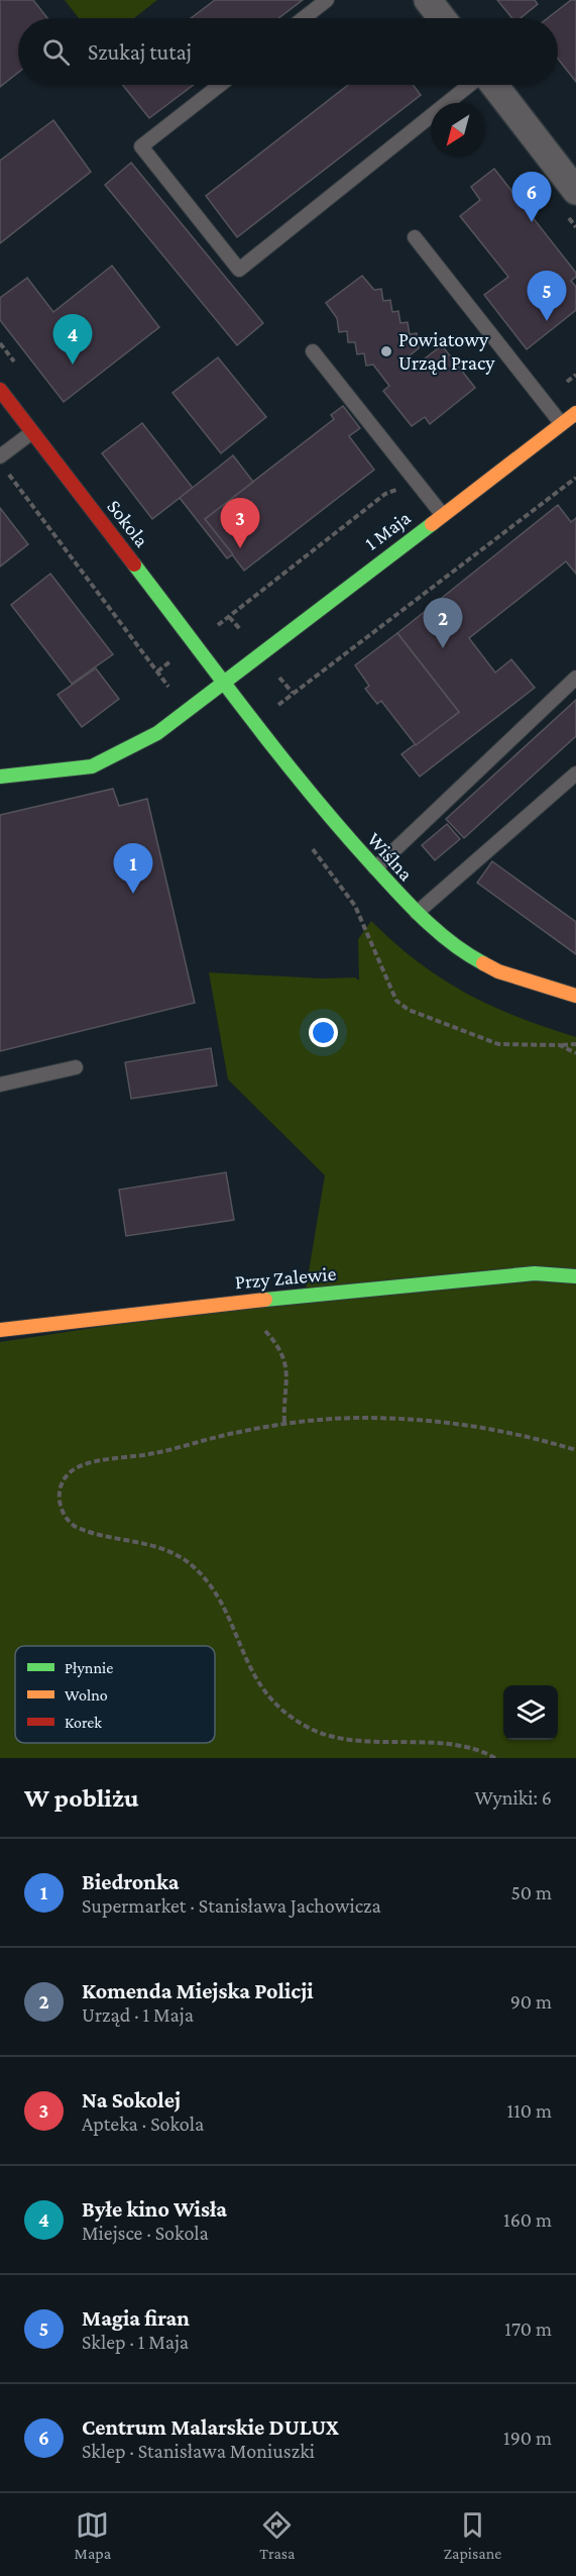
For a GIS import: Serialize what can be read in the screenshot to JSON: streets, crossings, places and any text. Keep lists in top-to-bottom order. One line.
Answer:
{"streets":{"street":["Sokola","1 Maja","Wiślna","Przy Zalewie"]},"crossings":[["Sokola","1 Maja"],["Sokola","Wiślna"],["1 Maja","Wiślna"]],"places":["Powiatowy Urząd Pracy"],"legend":["Płynnie","Wolno","Korek"],"north":"bottom left","page":{"search":"Szukaj tutaj","pins":["6","5","4","3","2","1"],"heading":["W pobliżu","Wyniki: 6"],"list":[{"mark":"1","name":"Biedronka","note":"Supermarket · Stanisława Jachowicza","value":"50 m"},{"mark":"2","name":"Komenda Miejska Policji","note":"Urząd · 1 Maja","value":"90 m"},{"mark":"3","name":"Na Sokolej","note":"Apteka · Sokola","value":"110 m"},{"mark":"4","name":"Byłe kino Wisła","note":"Miejsce · Sokola","value":"160 m"},{"mark":"5","name":"Magia firan","note":"Sklep · 1 Maja","value":"170 m"},{"mark":"6","name":"Centrum Malarskie DULUX","note":"Sklep · Stanisława Moniuszki","value":"190 m"}],"nav":["Mapa","Trasa","Zapisane"]}}
